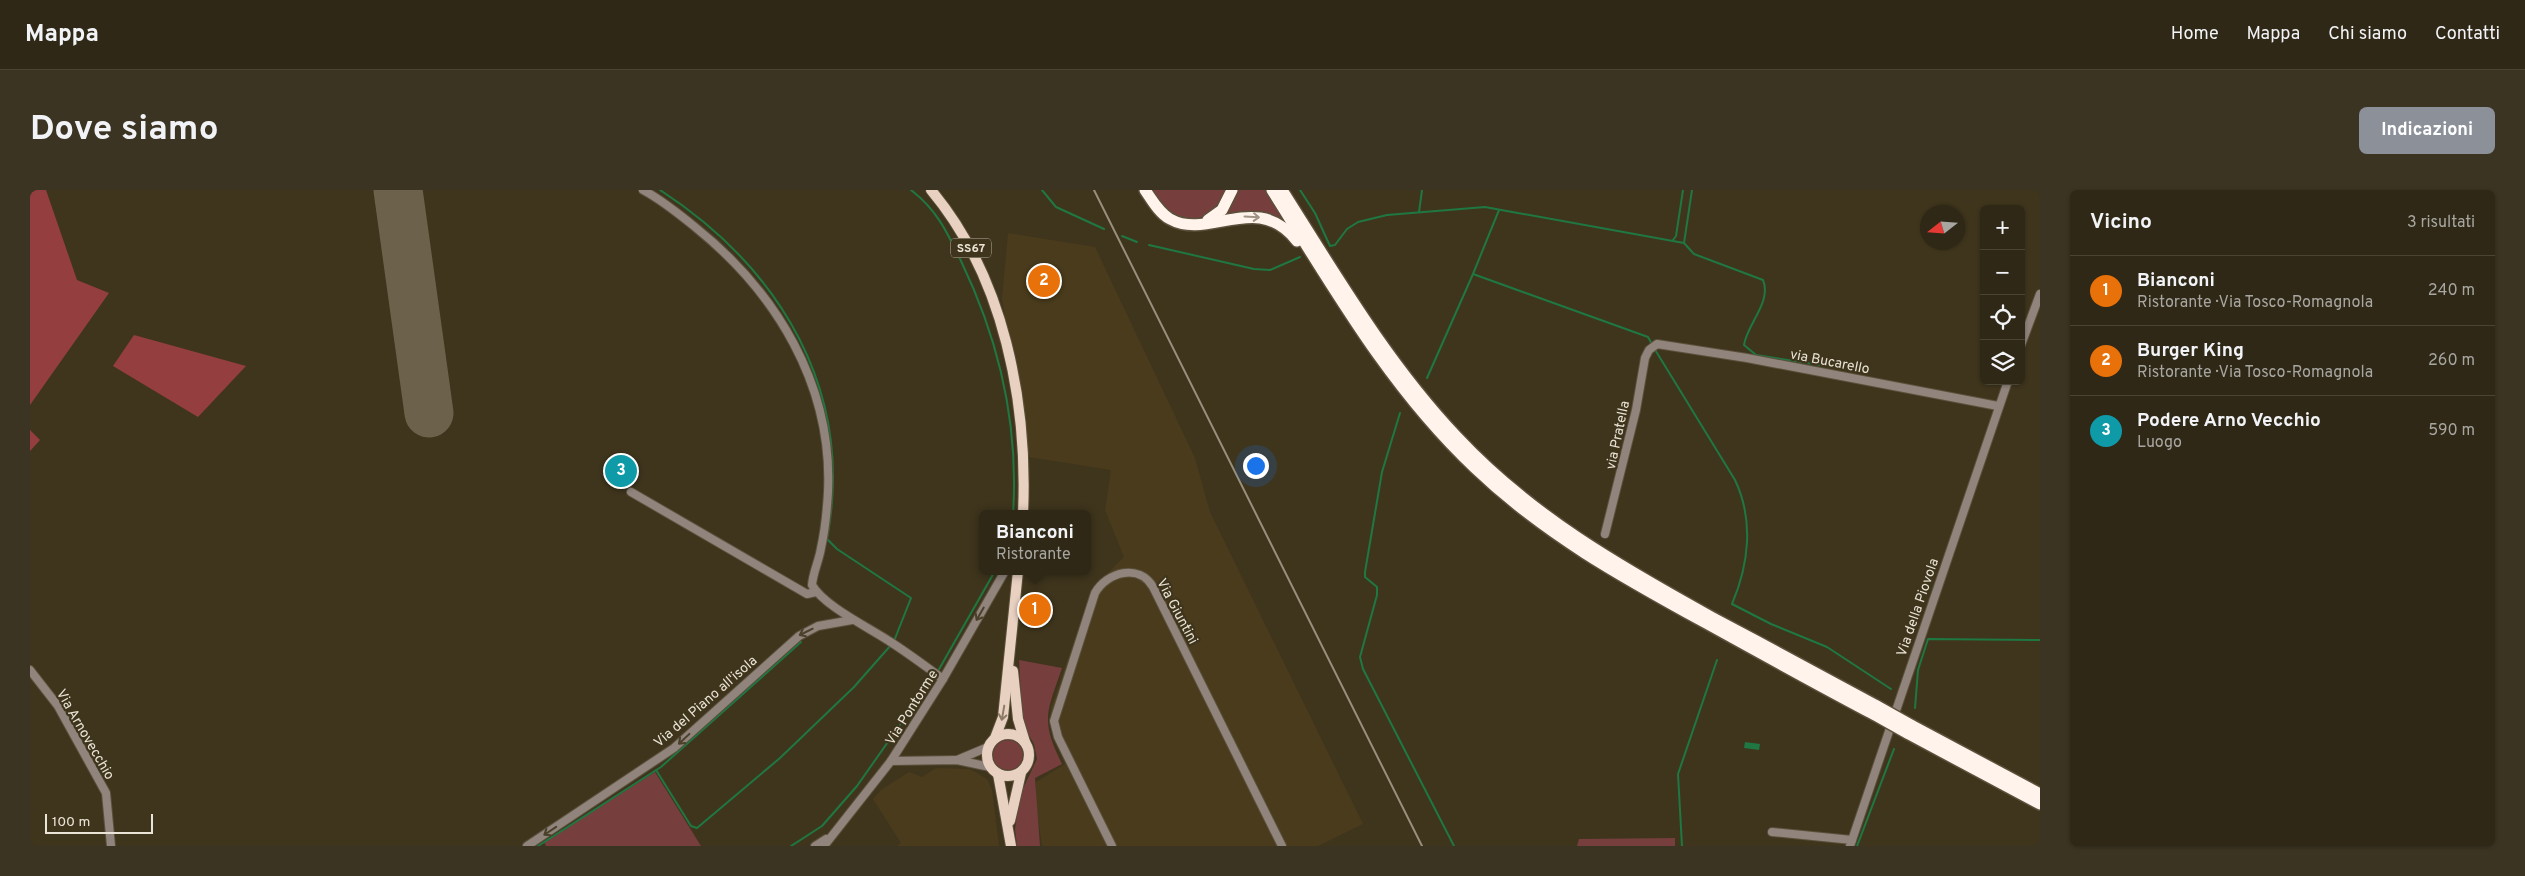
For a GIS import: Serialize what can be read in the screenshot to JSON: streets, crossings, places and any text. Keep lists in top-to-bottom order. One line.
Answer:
{"streets":{"main road":["SS67"],"street":["via Bucarello","via Pratella","Via della Piovola","Via Giuntini","Via del Piano all'isola","Via Pontorme","Via Arnovecchio"]},"crossings":[["via Bucarello","via Pratella"],["via Bucarello","Via della Piovola"]],"one_way":["Via del Piano all'isola","Via Pontorme"],"scale_bar":"100 m","north":"left","page":{"header":"Mappa","nav":["Home","Mappa","Chi siamo","Contatti"],"buttons":"Indicazioni","title":"Dove siamo","heading":["Vicino","3 risultati"],"map_buttons":["+","−"],"list":[{"mark":"1","name":"Bianconi","note":"Ristorante · Via Tosco-Romagnola","value":"240 m"},{"mark":"2","name":"Burger King","note":"Ristorante · Via Tosco-Romagnola","value":"260 m"},{"mark":"3","name":"Podere Arno Vecchio","note":"Luogo","value":"590 m"}],"pins":["2","3","1"],"popup":["Bianconi","Ristorante"],"scale":"100 m"}}
